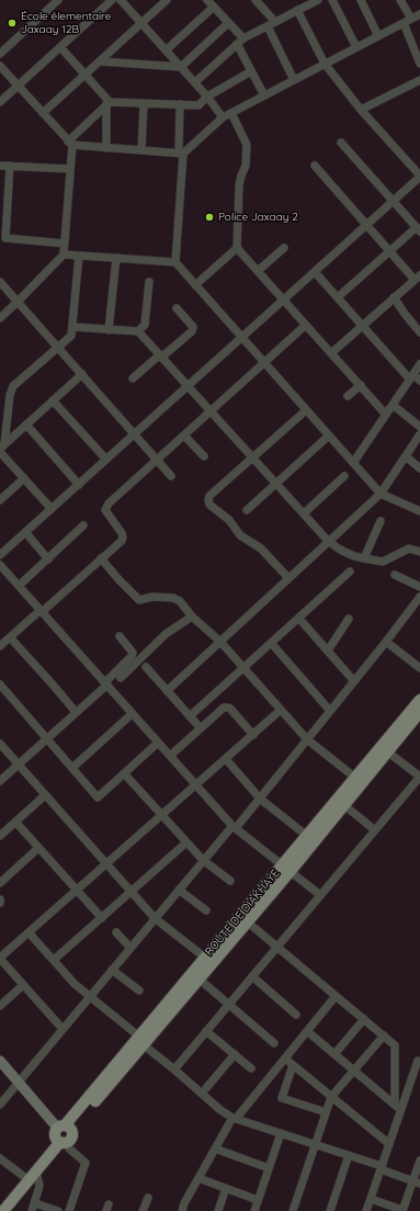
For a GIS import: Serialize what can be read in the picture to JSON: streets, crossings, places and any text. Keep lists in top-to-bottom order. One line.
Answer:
{"streets":{"main road":["ROUTE DE DIAKHAYE"]},"places":["École élementaire Jaxaay 12B","Police Jaxaay 2"]}
